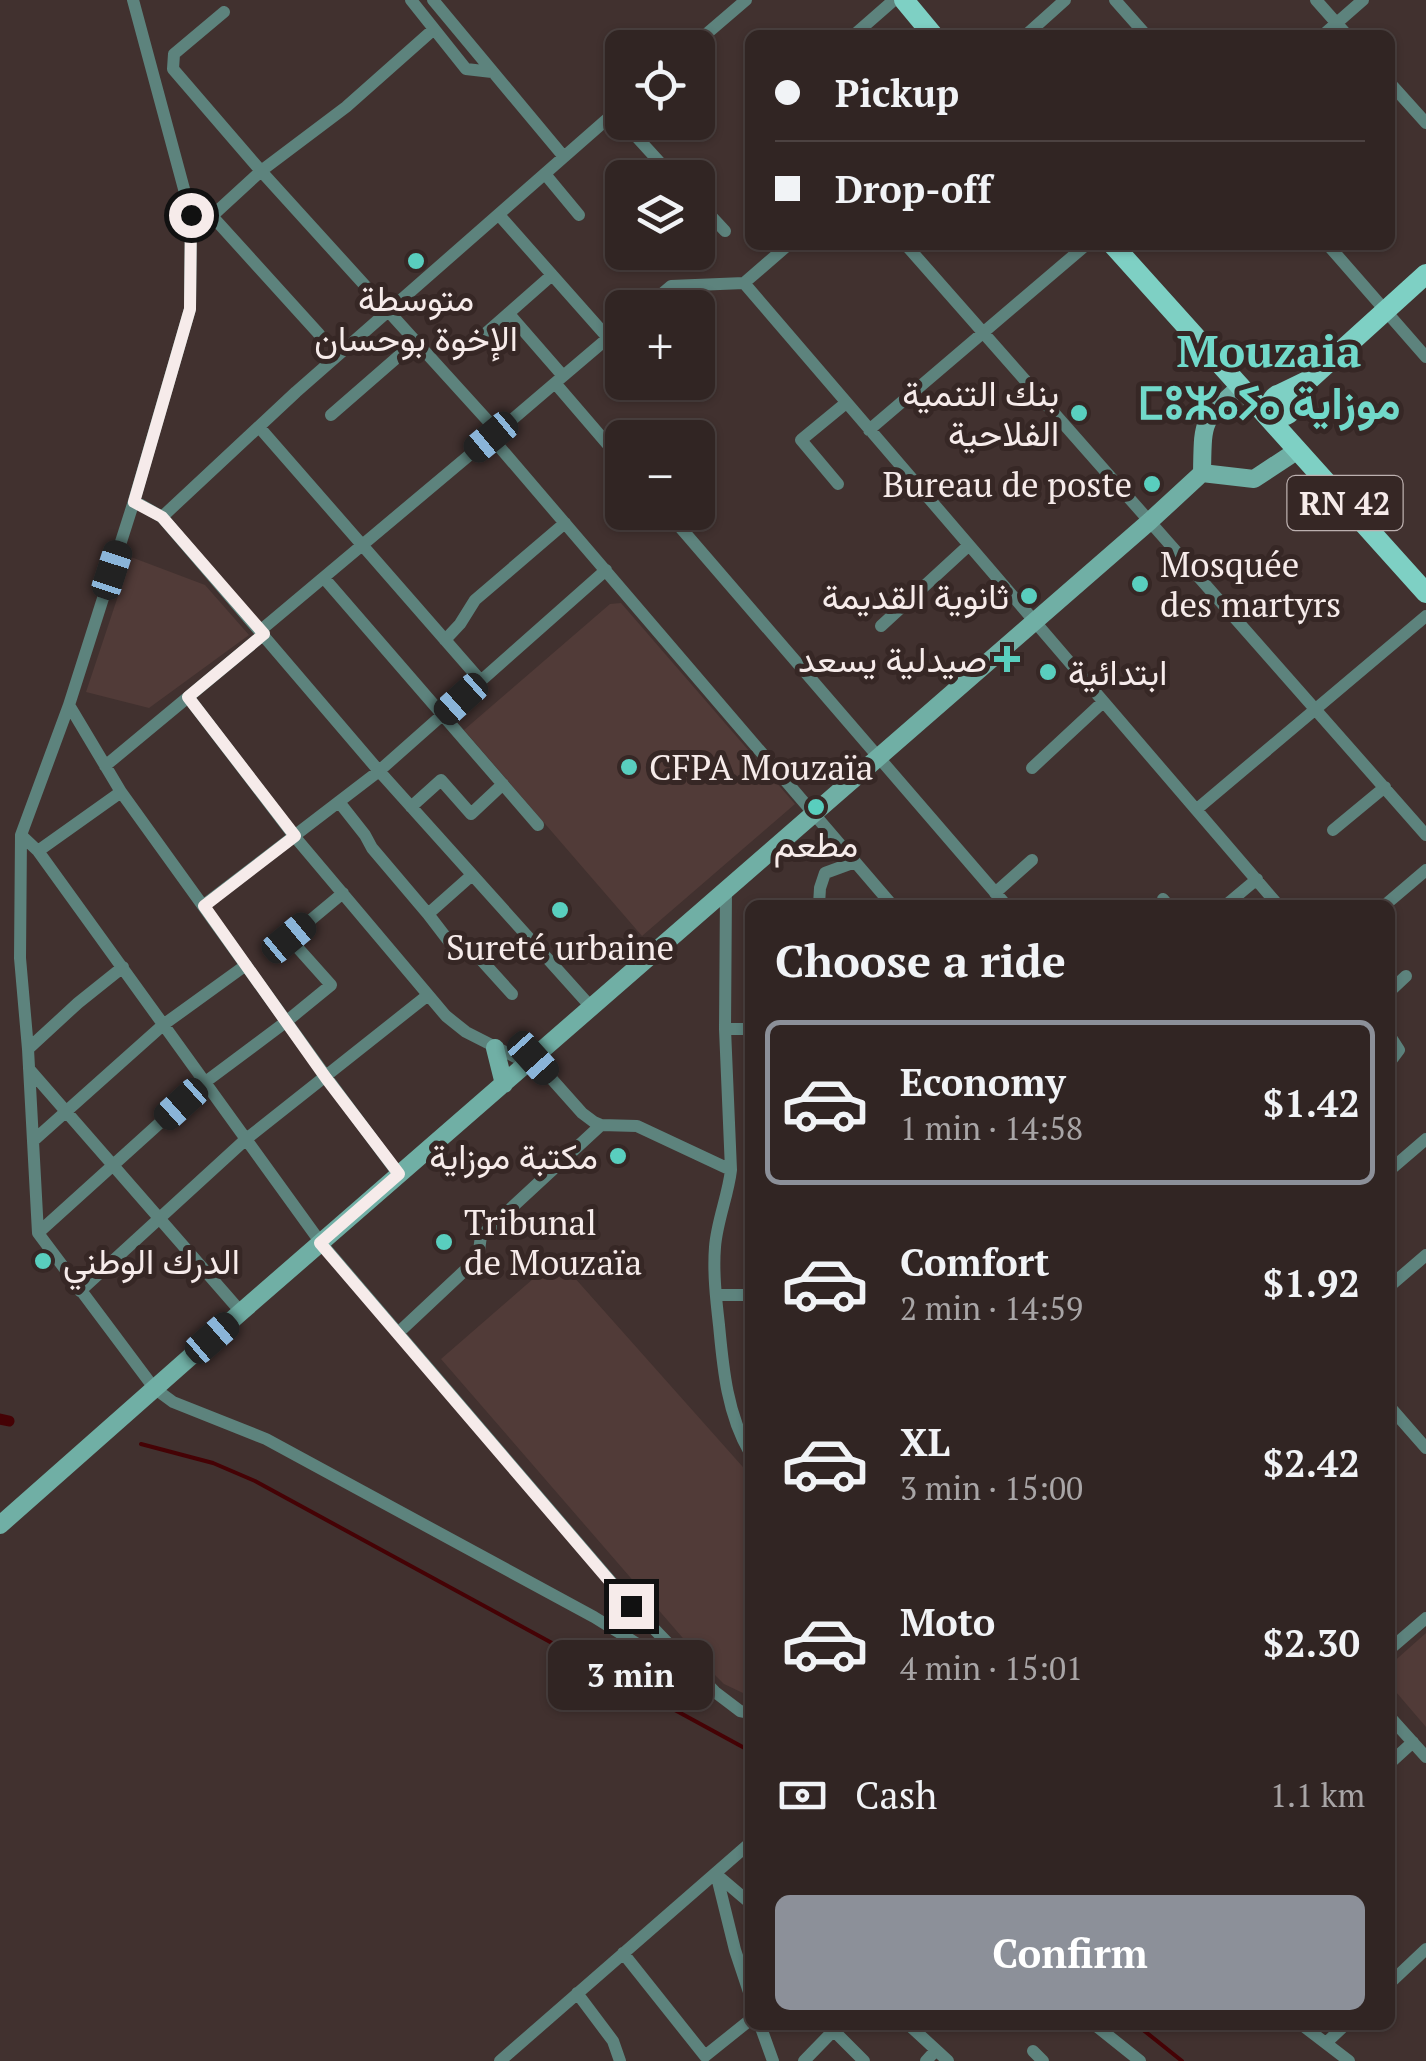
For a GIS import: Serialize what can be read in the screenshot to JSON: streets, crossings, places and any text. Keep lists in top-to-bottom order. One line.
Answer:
{"streets":{"main road":["RN 42"]},"districts":["Mouzaia ⵎⵓⵣⴰⵢⴰ موزاية"],"places":{"other":["متوسطة الإخوة بوحسان","بنك التنمية الفلاحية","Bureau de poste","Mosquée des martyrs","ثانوية القديمة","ابتدائية","CFPA Mouzaïa","مطعم","Sureté urbaine","مكتبة موزاية","Tribunal de Mouzaïa","الدرك الوطني"],"health":["صيدلية يسعد"]},"page":{"map_buttons":["+","−"],"banner":["Pickup","Drop-off"],"heading":"Choose a ride","list":[{"name":"Economy","note":"1 min · 14:58","value":"$1.42"},{"name":"Comfort","note":"2 min · 14:59","value":"$1.92"},{"name":"XL","note":"3 min · 15:00","value":"$2.42"},{"name":"Moto","note":"4 min · 15:01","value":"$2.30"}],"bubble":"3 min","pay":["Cash","1.1 km"],"buttons":"Confirm"}}
